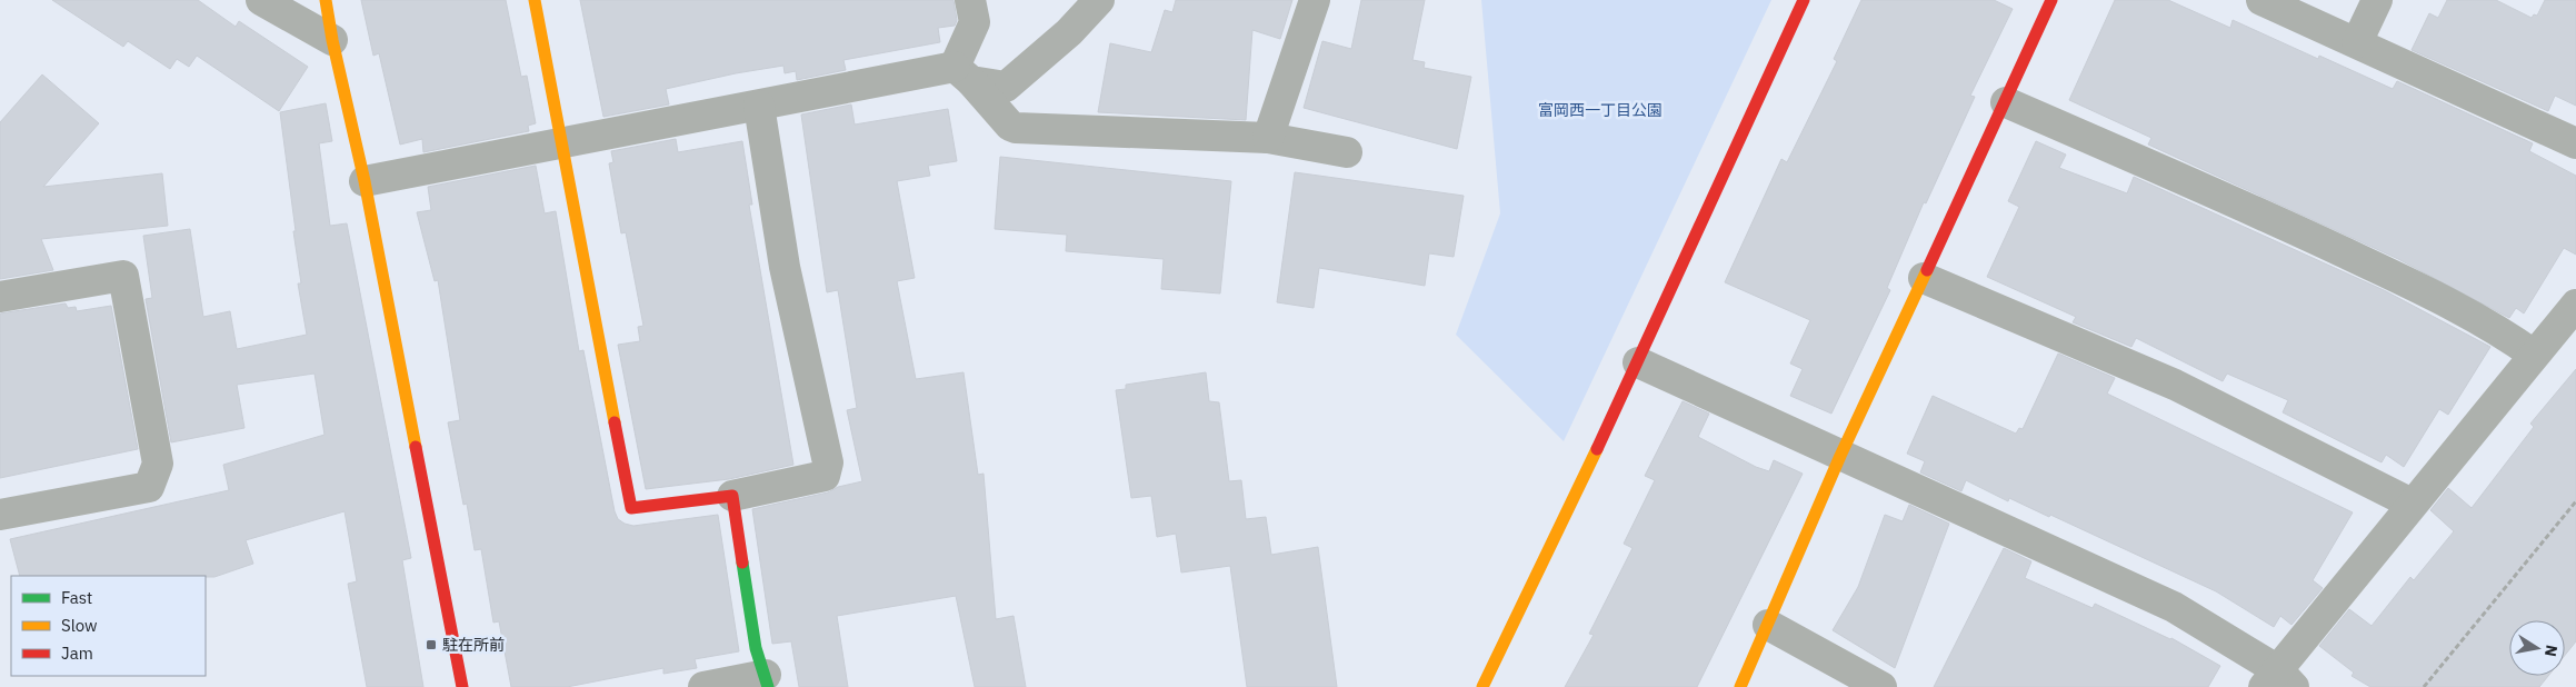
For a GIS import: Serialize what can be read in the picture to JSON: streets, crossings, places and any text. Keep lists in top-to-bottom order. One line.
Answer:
{"parks":["富岡西一丁目公園"],"places":{"transit":["駐在所前"]},"legend":["Fast","Slow","Jam"],"north":"right"}
